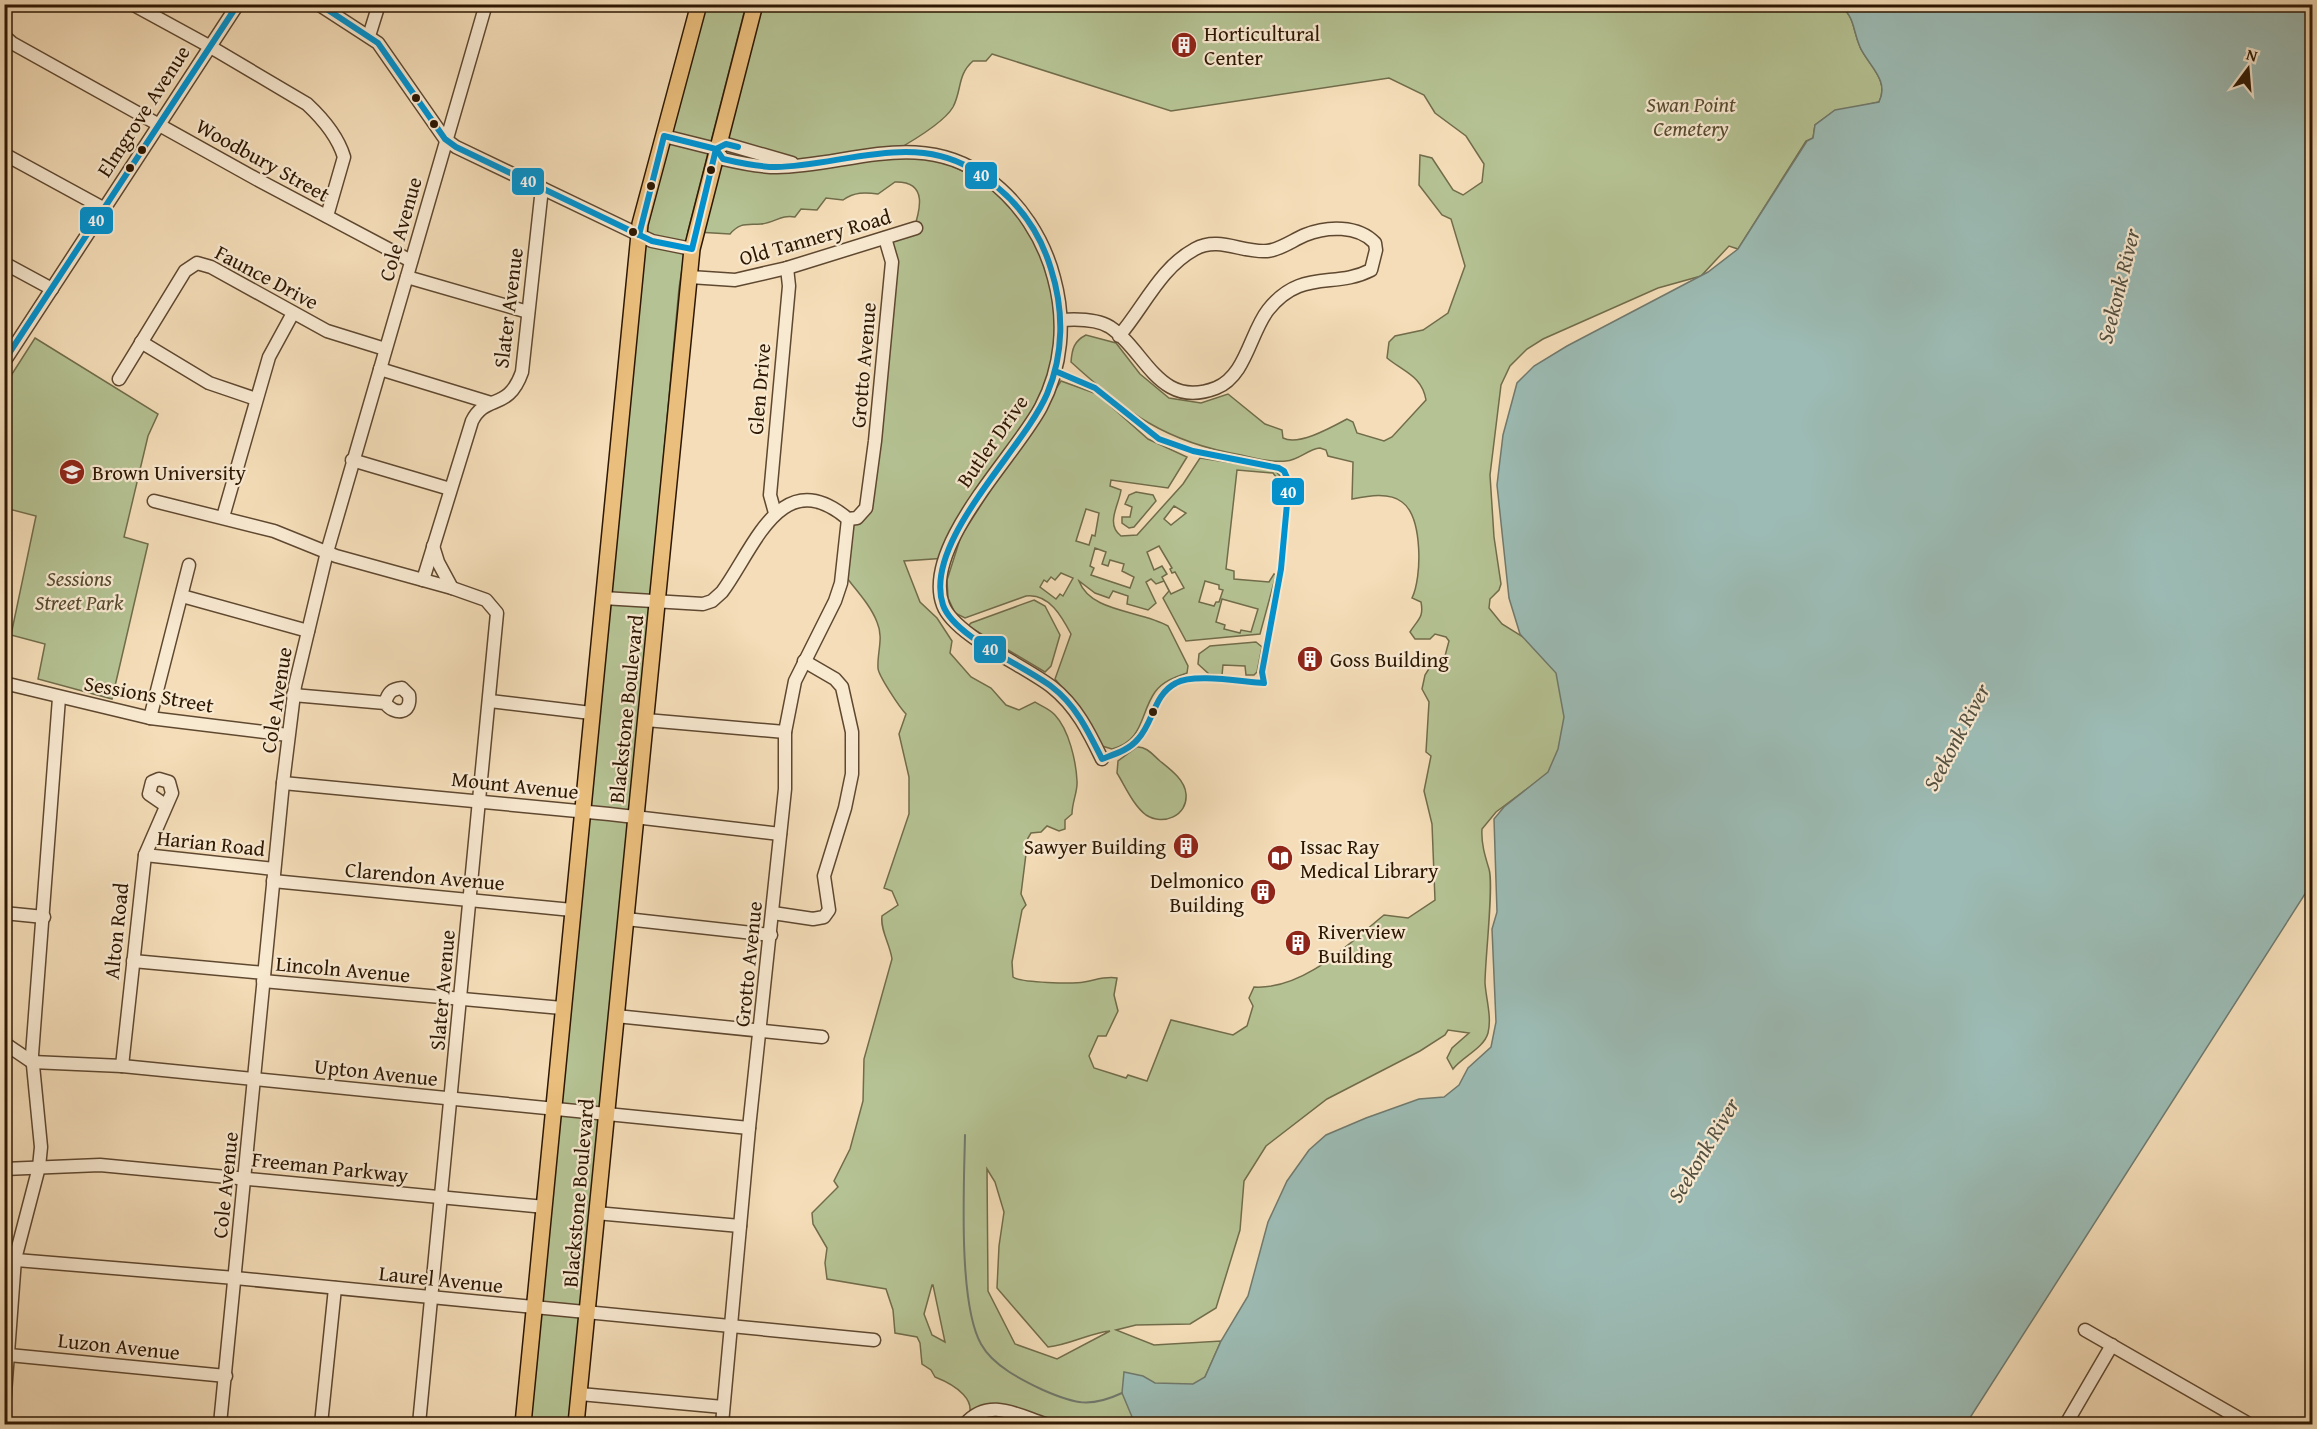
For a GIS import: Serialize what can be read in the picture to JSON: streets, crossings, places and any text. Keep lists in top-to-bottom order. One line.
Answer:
{"streets":{"main road":["Blackstone Boulevard"],"street":["Elmgrove Avenue","Woodbury Street","Cole Avenue","Old Tannery Road","Faunce Drive","Slater Avenue","Grotto Avenue","Glen Drive","Butler Drive","Sessions Street","Mount Avenue","Harian Road","Clarendon Avenue","Alton Road","Lincoln Avenue","Upton Avenue","Freeman Parkway","Laurel Avenue","Luzon Avenue"]},"crossings":[["Elmgrove Avenue","Woodbury Street"],["Woodbury Street","Cole Avenue"],["Cole Avenue","Faunce Drive"],["Cole Avenue","Sessions Street"],["Cole Avenue","Mount Avenue"],["Cole Avenue","Harian Road"],["Cole Avenue","Clarendon Avenue"],["Cole Avenue","Lincoln Avenue"],["Cole Avenue","Upton Avenue"],["Cole Avenue","Freeman Parkway"],["Cole Avenue","Laurel Avenue"],["Cole Avenue","Luzon Avenue"],["Old Tannery Road","Grotto Avenue"],["Old Tannery Road","Glen Drive"],["Old Tannery Road","Blackstone Boulevard"],["Slater Avenue","Mount Avenue"],["Slater Avenue","Clarendon Avenue"],["Slater Avenue","Lincoln Avenue"],["Slater Avenue","Upton Avenue"],["Slater Avenue","Freeman Parkway"],["Slater Avenue","Laurel Avenue"],["Grotto Avenue","Mount Avenue"],["Grotto Avenue","Upton Avenue"],["Grotto Avenue","Laurel Avenue"],["Butler Drive","Blackstone Boulevard"],["Blackstone Boulevard","Mount Avenue"],["Blackstone Boulevard","Clarendon Avenue"],["Blackstone Boulevard","Lincoln Avenue"],["Blackstone Boulevard","Upton Avenue"],["Blackstone Boulevard","Freeman Parkway"],["Blackstone Boulevard","Laurel Avenue"],["Harian Road","Clarendon Avenue"],["Harian Road","Alton Road"],["Alton Road","Lincoln Avenue"],["Alton Road","Upton Avenue"]],"water":["Seekonk River"],"parks":["Swan Point Cemetery","Sessions Street Park"],"places":{"building":["Horticultural Center","Goss Building","Sawyer Building","Delmonico Building","Riverview Building"],"school or university":["Brown University"],"library":["Issac Ray Medical Library"]},"lines":["transit line 40"],"north":"top"}
